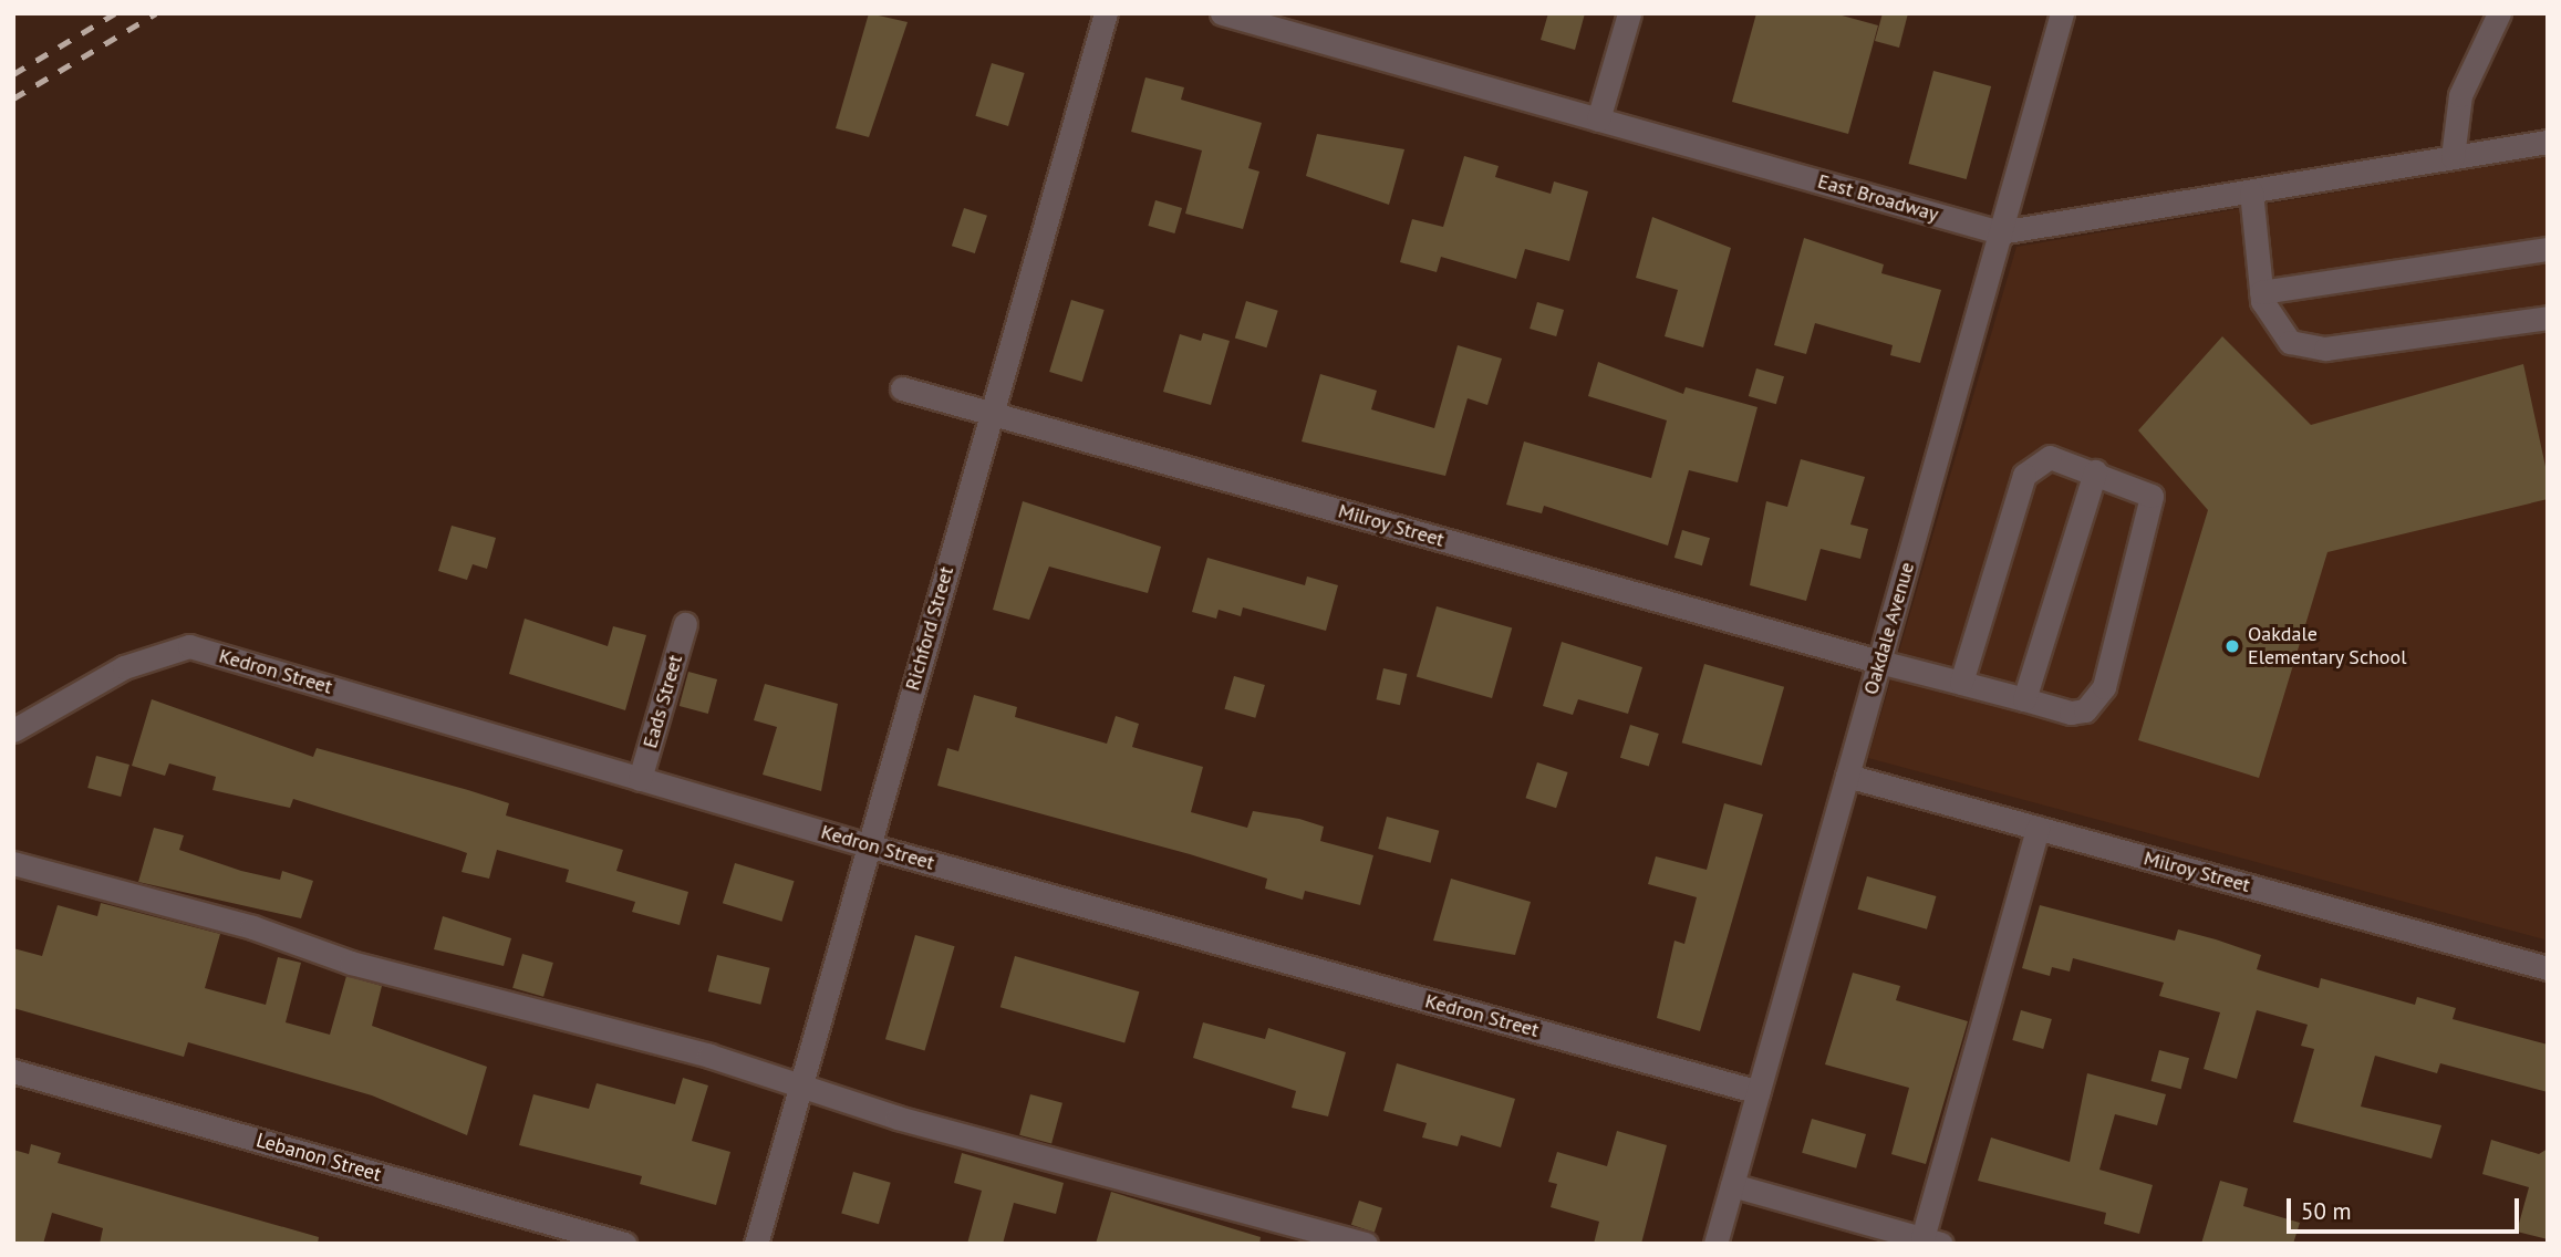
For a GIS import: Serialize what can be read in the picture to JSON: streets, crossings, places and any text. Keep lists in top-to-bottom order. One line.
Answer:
{"streets":{"street":["East Broadway","Milroy Street","Richford Street","Oakdale Avenue","Kedron Street","Eads Street","Lebanon Street"]},"crossings":[["East Broadway","Oakdale Avenue"],["Milroy Street","Richford Street"],["Milroy Street","Oakdale Avenue"],["Richford Street","Kedron Street"],["Oakdale Avenue","Kedron Street"],["Kedron Street","Eads Street"]],"places":["Oakdale Elementary School"],"scale_bar":"50 m"}
